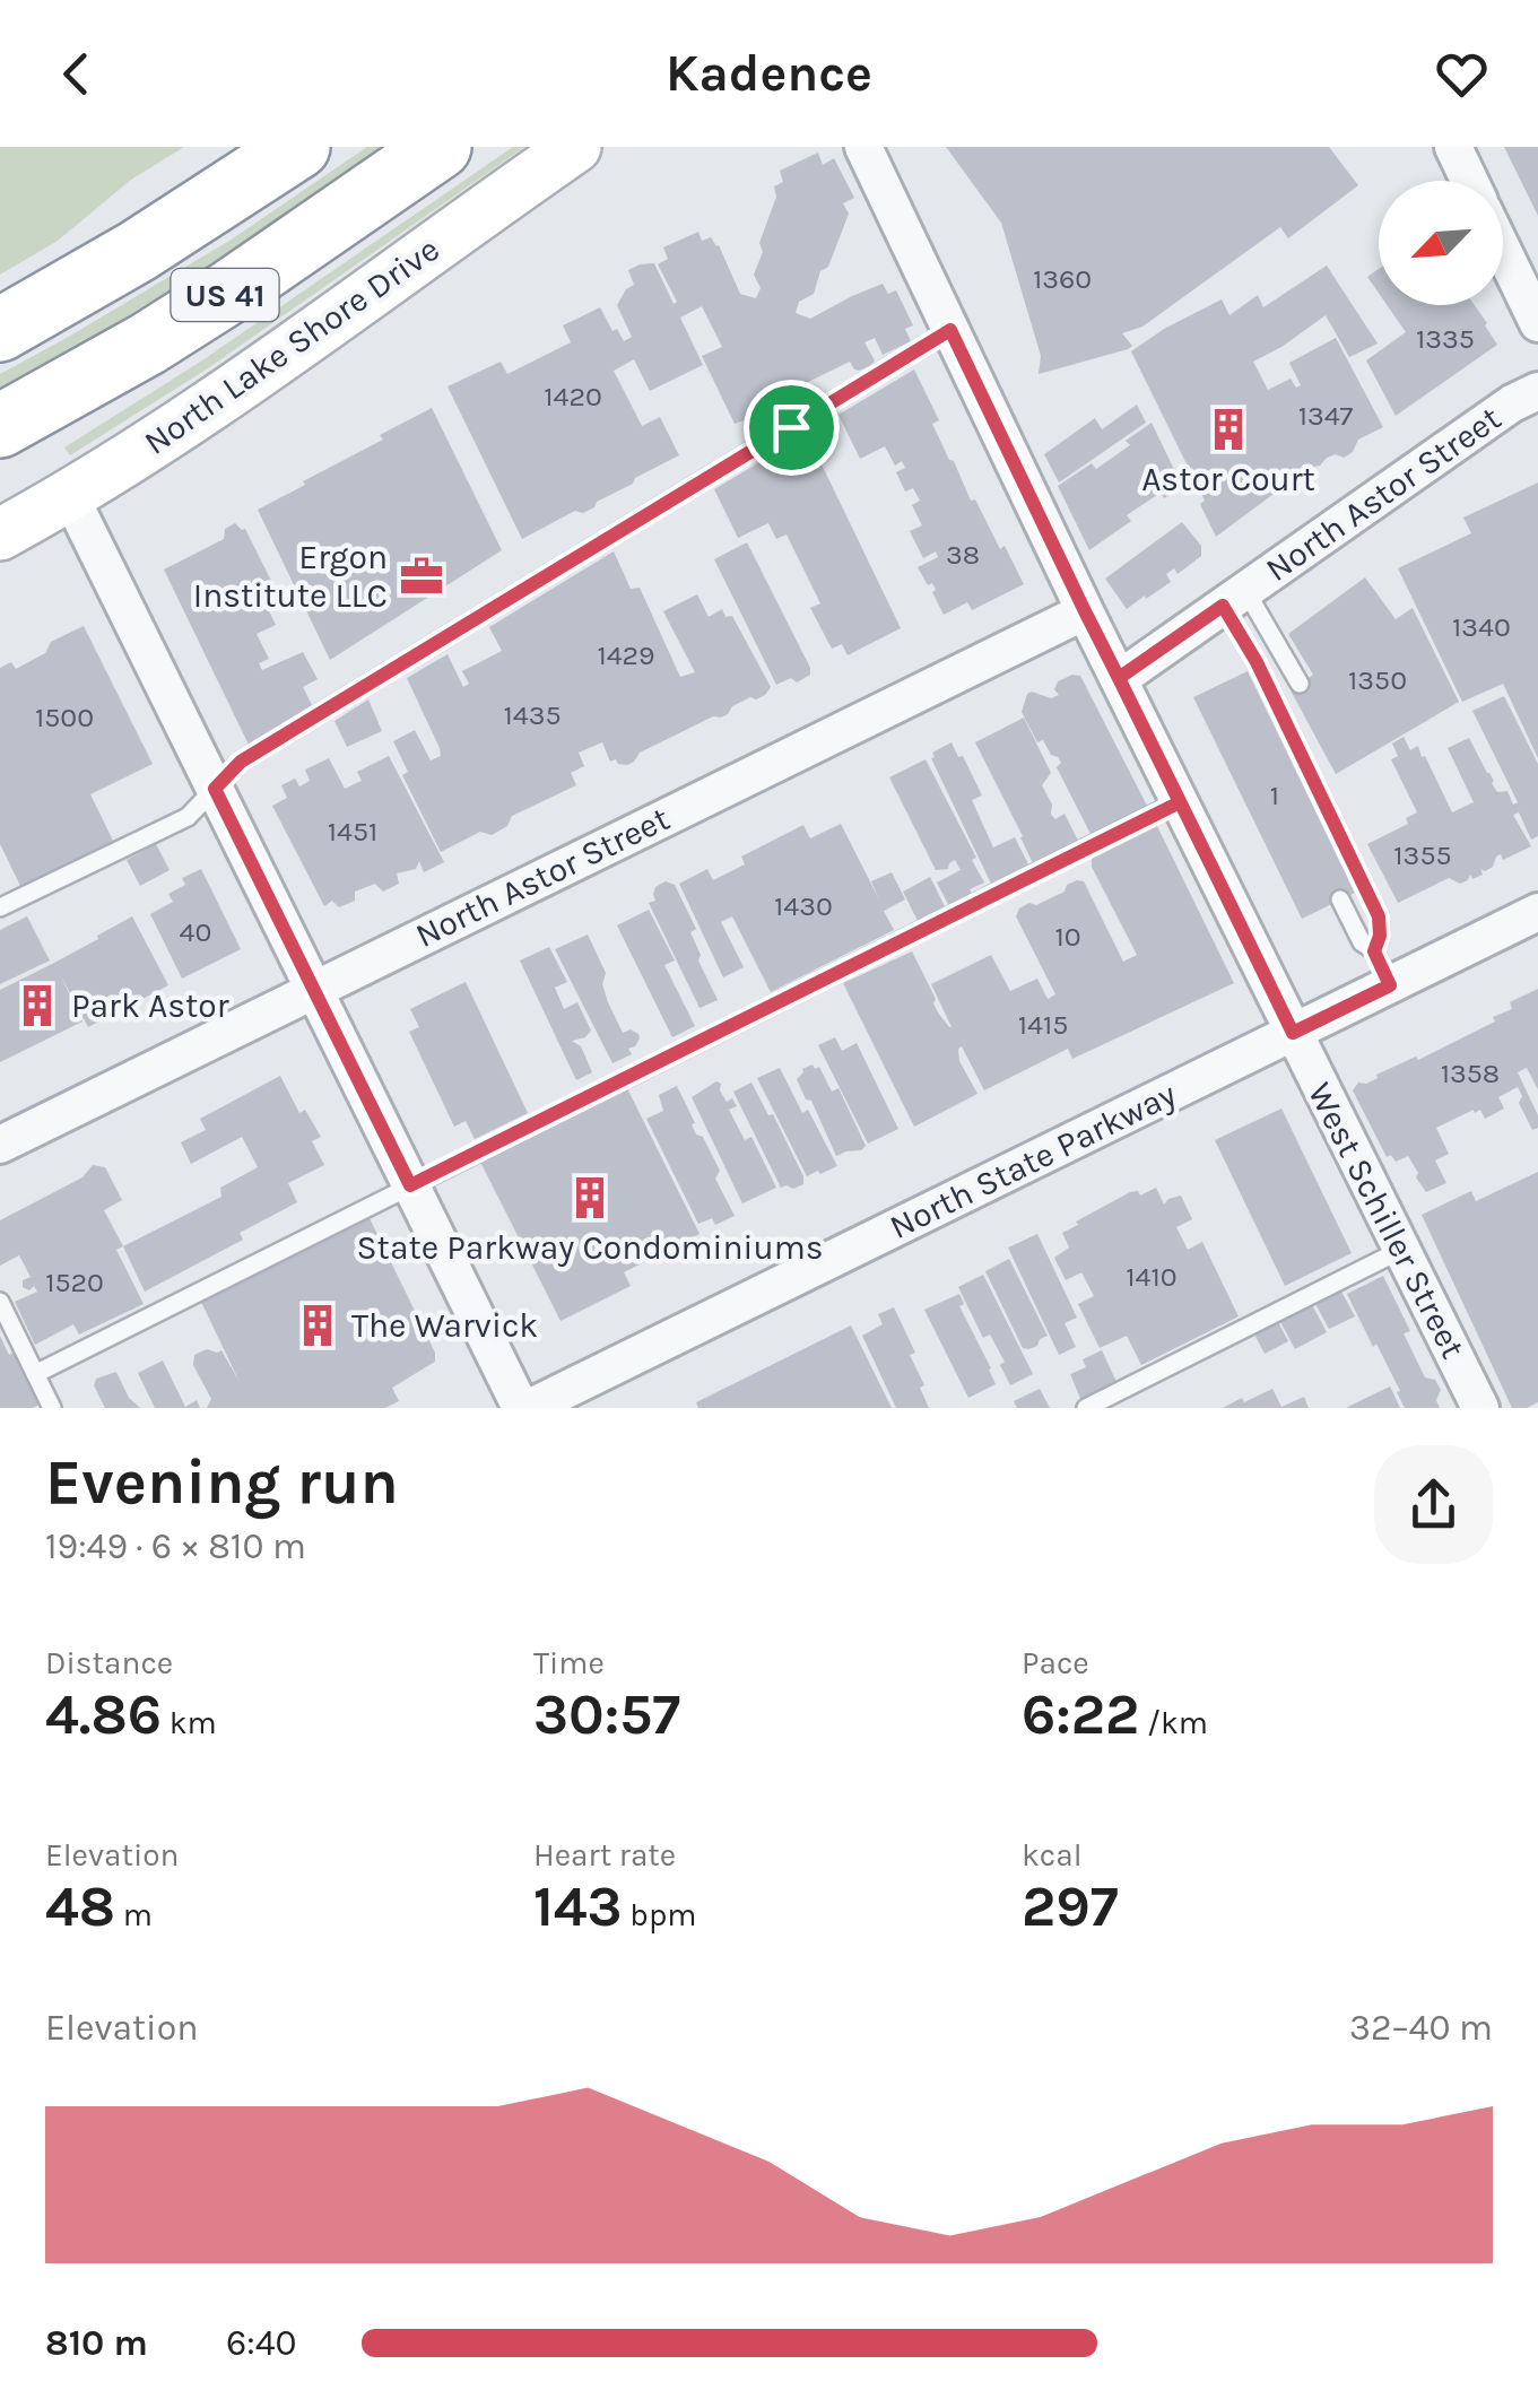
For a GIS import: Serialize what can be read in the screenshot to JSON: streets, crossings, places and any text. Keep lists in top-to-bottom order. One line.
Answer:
{"streets":{"highway":["US 41"],"main road":["North Lake Shore Drive"],"street":["North Astor Street","North State Parkway","West Schiller Street"]},"crossings":[["North Astor Street","West Schiller Street"],["North State Parkway","West Schiller Street"]],"places":{"building":["Astor Court","Park Astor","State Parkway Condominiums","The Warvick"],"office":["Ergon Institute LLC"]},"house_numbers":["1360","1335","1420","1347","38","1340","1429","1350","1435","1500","1","1451","1355","1430","40","10","1415","1358","1410","1520"],"north":"bottom left","page":{"header":"Kadence","heading":["Evening run","19:49 · 6 × 810 m"],"stats":[["Distance","4.86 km"],["Time","30:57"],["Pace","6:22 /km"],["Elevation","48 m"],["Heart rate","143 bpm"],["kcal","297"]],"chart":["Elevation","32–40 m"],"list":[{"name":"810 m","note":"6:40"}]}}
